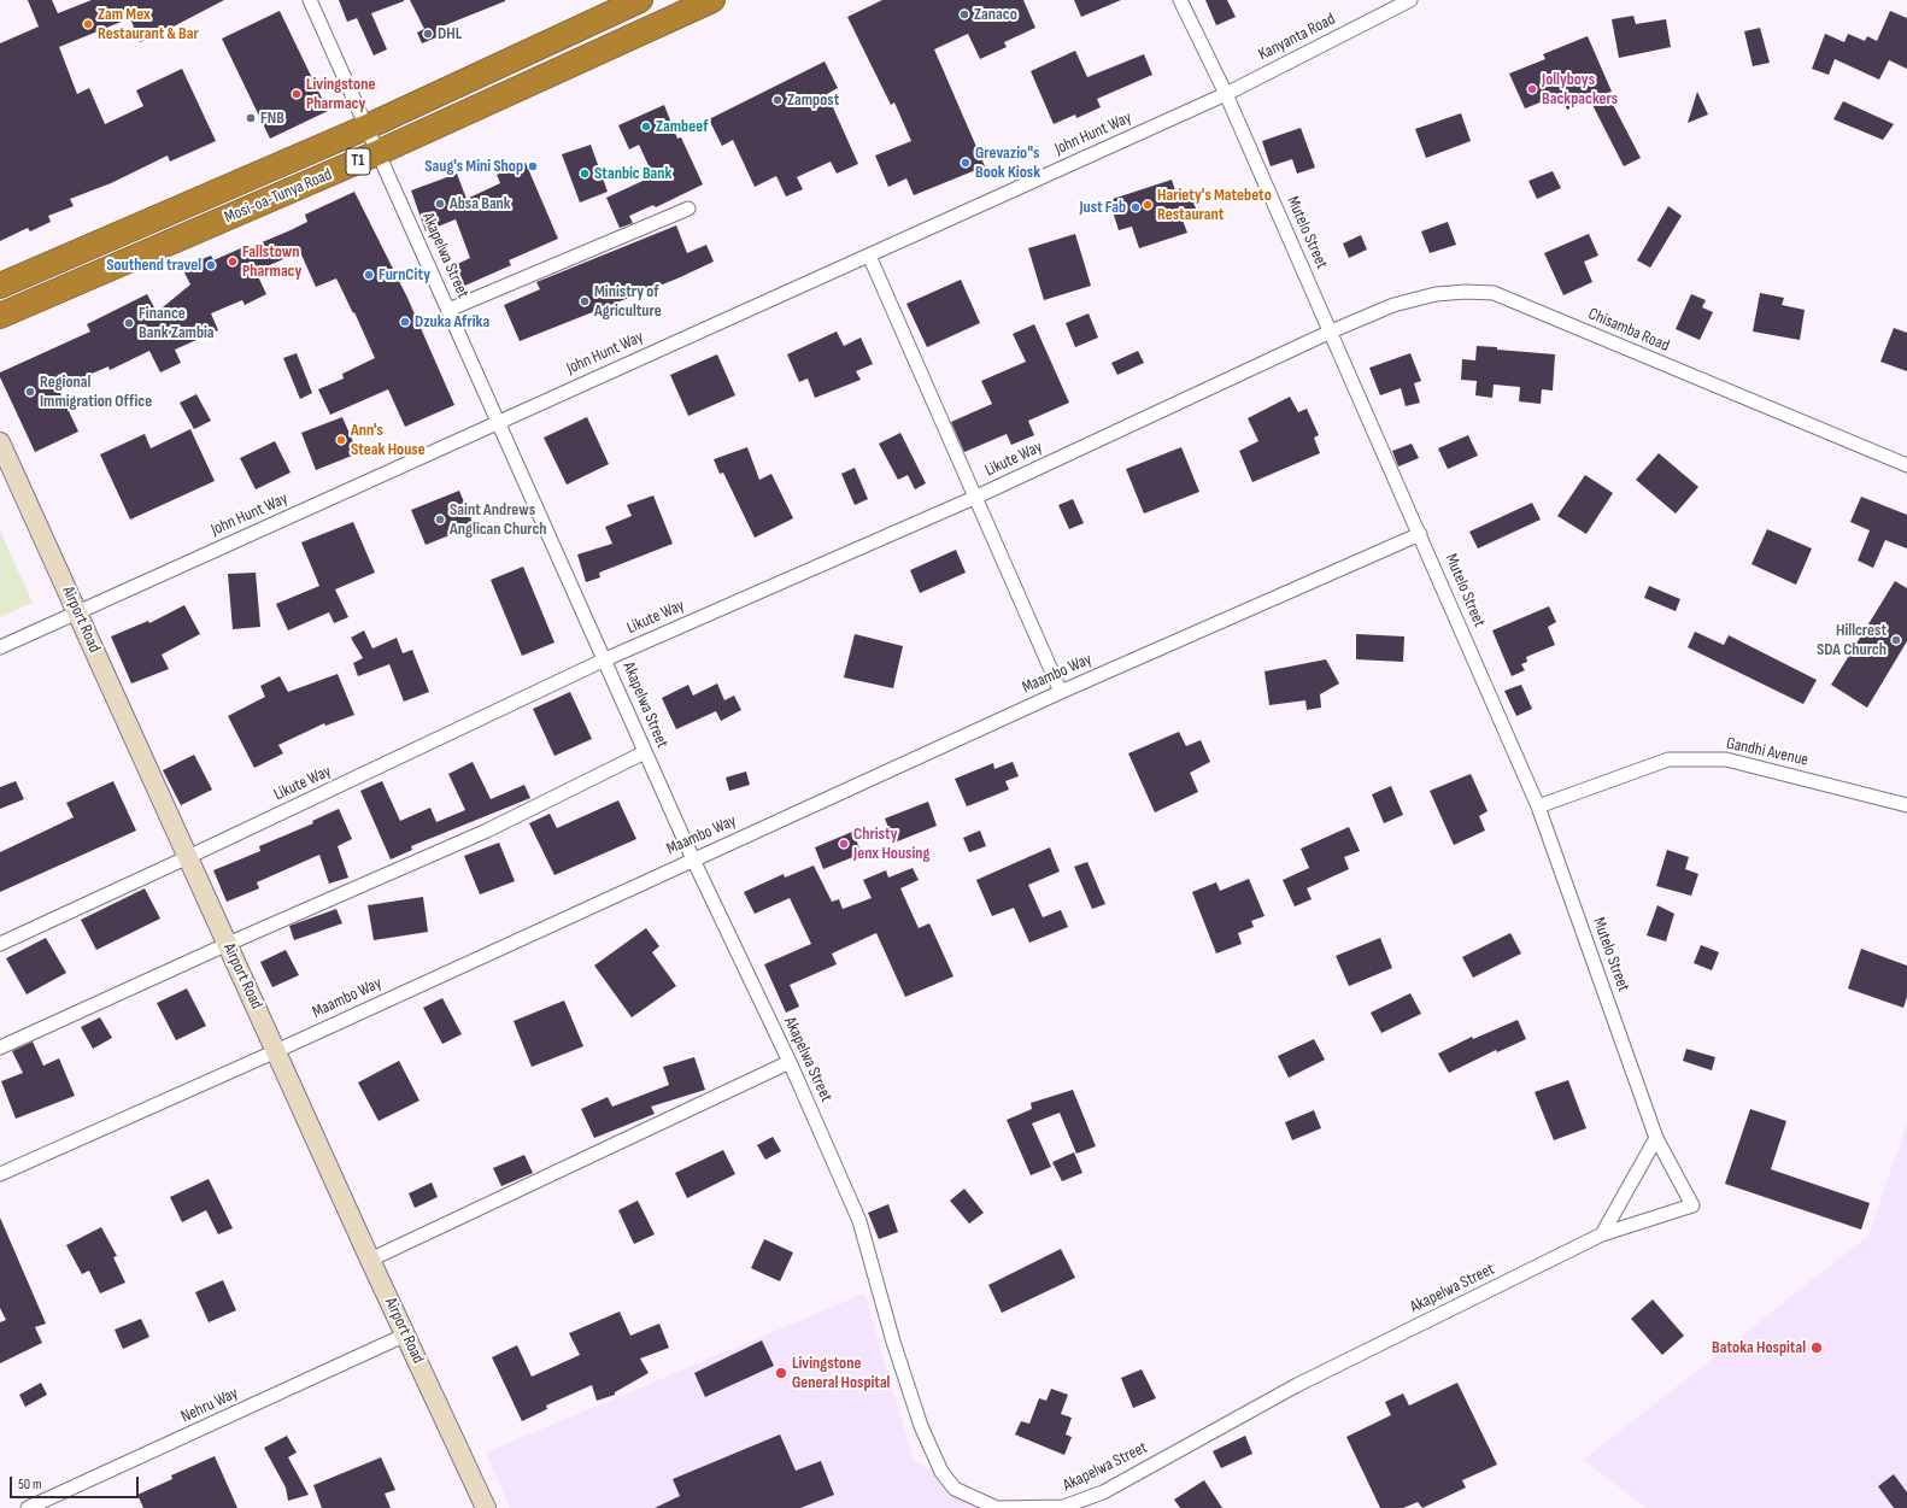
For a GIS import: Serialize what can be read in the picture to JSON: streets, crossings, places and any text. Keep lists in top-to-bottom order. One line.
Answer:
{"streets":{"highway":["T1","Mosi-oa-Tunya Road"],"street":["Kanyanta Road","John Hunt Way","Mutelo Street","Akapelwa Street","Chisamba Road","Likute Way","Airport Road","Maambo Way","Gandhi Avenue","Nehru Way"]},"crossings":[["Kanyanta Road","John Hunt Way"],["Kanyanta Road","Mutelo Street"],["John Hunt Way","Mutelo Street"],["John Hunt Way","Akapelwa Street"],["John Hunt Way","Airport Road"],["Mosi-oa-Tunya Road","Akapelwa Street"],["Mutelo Street","Akapelwa Street"],["Mutelo Street","Chisamba Road"],["Mutelo Street","Likute Way"],["Mutelo Street","Maambo Way"],["Mutelo Street","Gandhi Avenue"],["Akapelwa Street","Likute Way"],["Akapelwa Street","Maambo Way"],["Chisamba Road","Likute Way"],["Likute Way","Airport Road"],["Airport Road","Maambo Way"],["Airport Road","Nehru Way"]],"places":["Zanaco","Zam Mex Restaurant & Bar","DHL","Jollyboys Backpackers","Livingstone Pharmacy","Zampost","FNB","Zambeef","Grevazio\"s Book Kiosk","Saug's Mini Shop","Stanbic Bank","Absa Bank","Hariety's Matebeto Restaurant","Just Fab","Fallstown Pharmacy","Southend travel","FurnCity","Ministry of Agriculture","Dzuka Afrika","Finance Bank Zambia","Regional Immigration Office","Ann's Steak House","Saint Andrews Anglican Church","Hillcrest SDA Church","Christy Jenx Housing","Batoka Hospital","Livingstone General Hospital"],"scale_bar":"50 m"}
